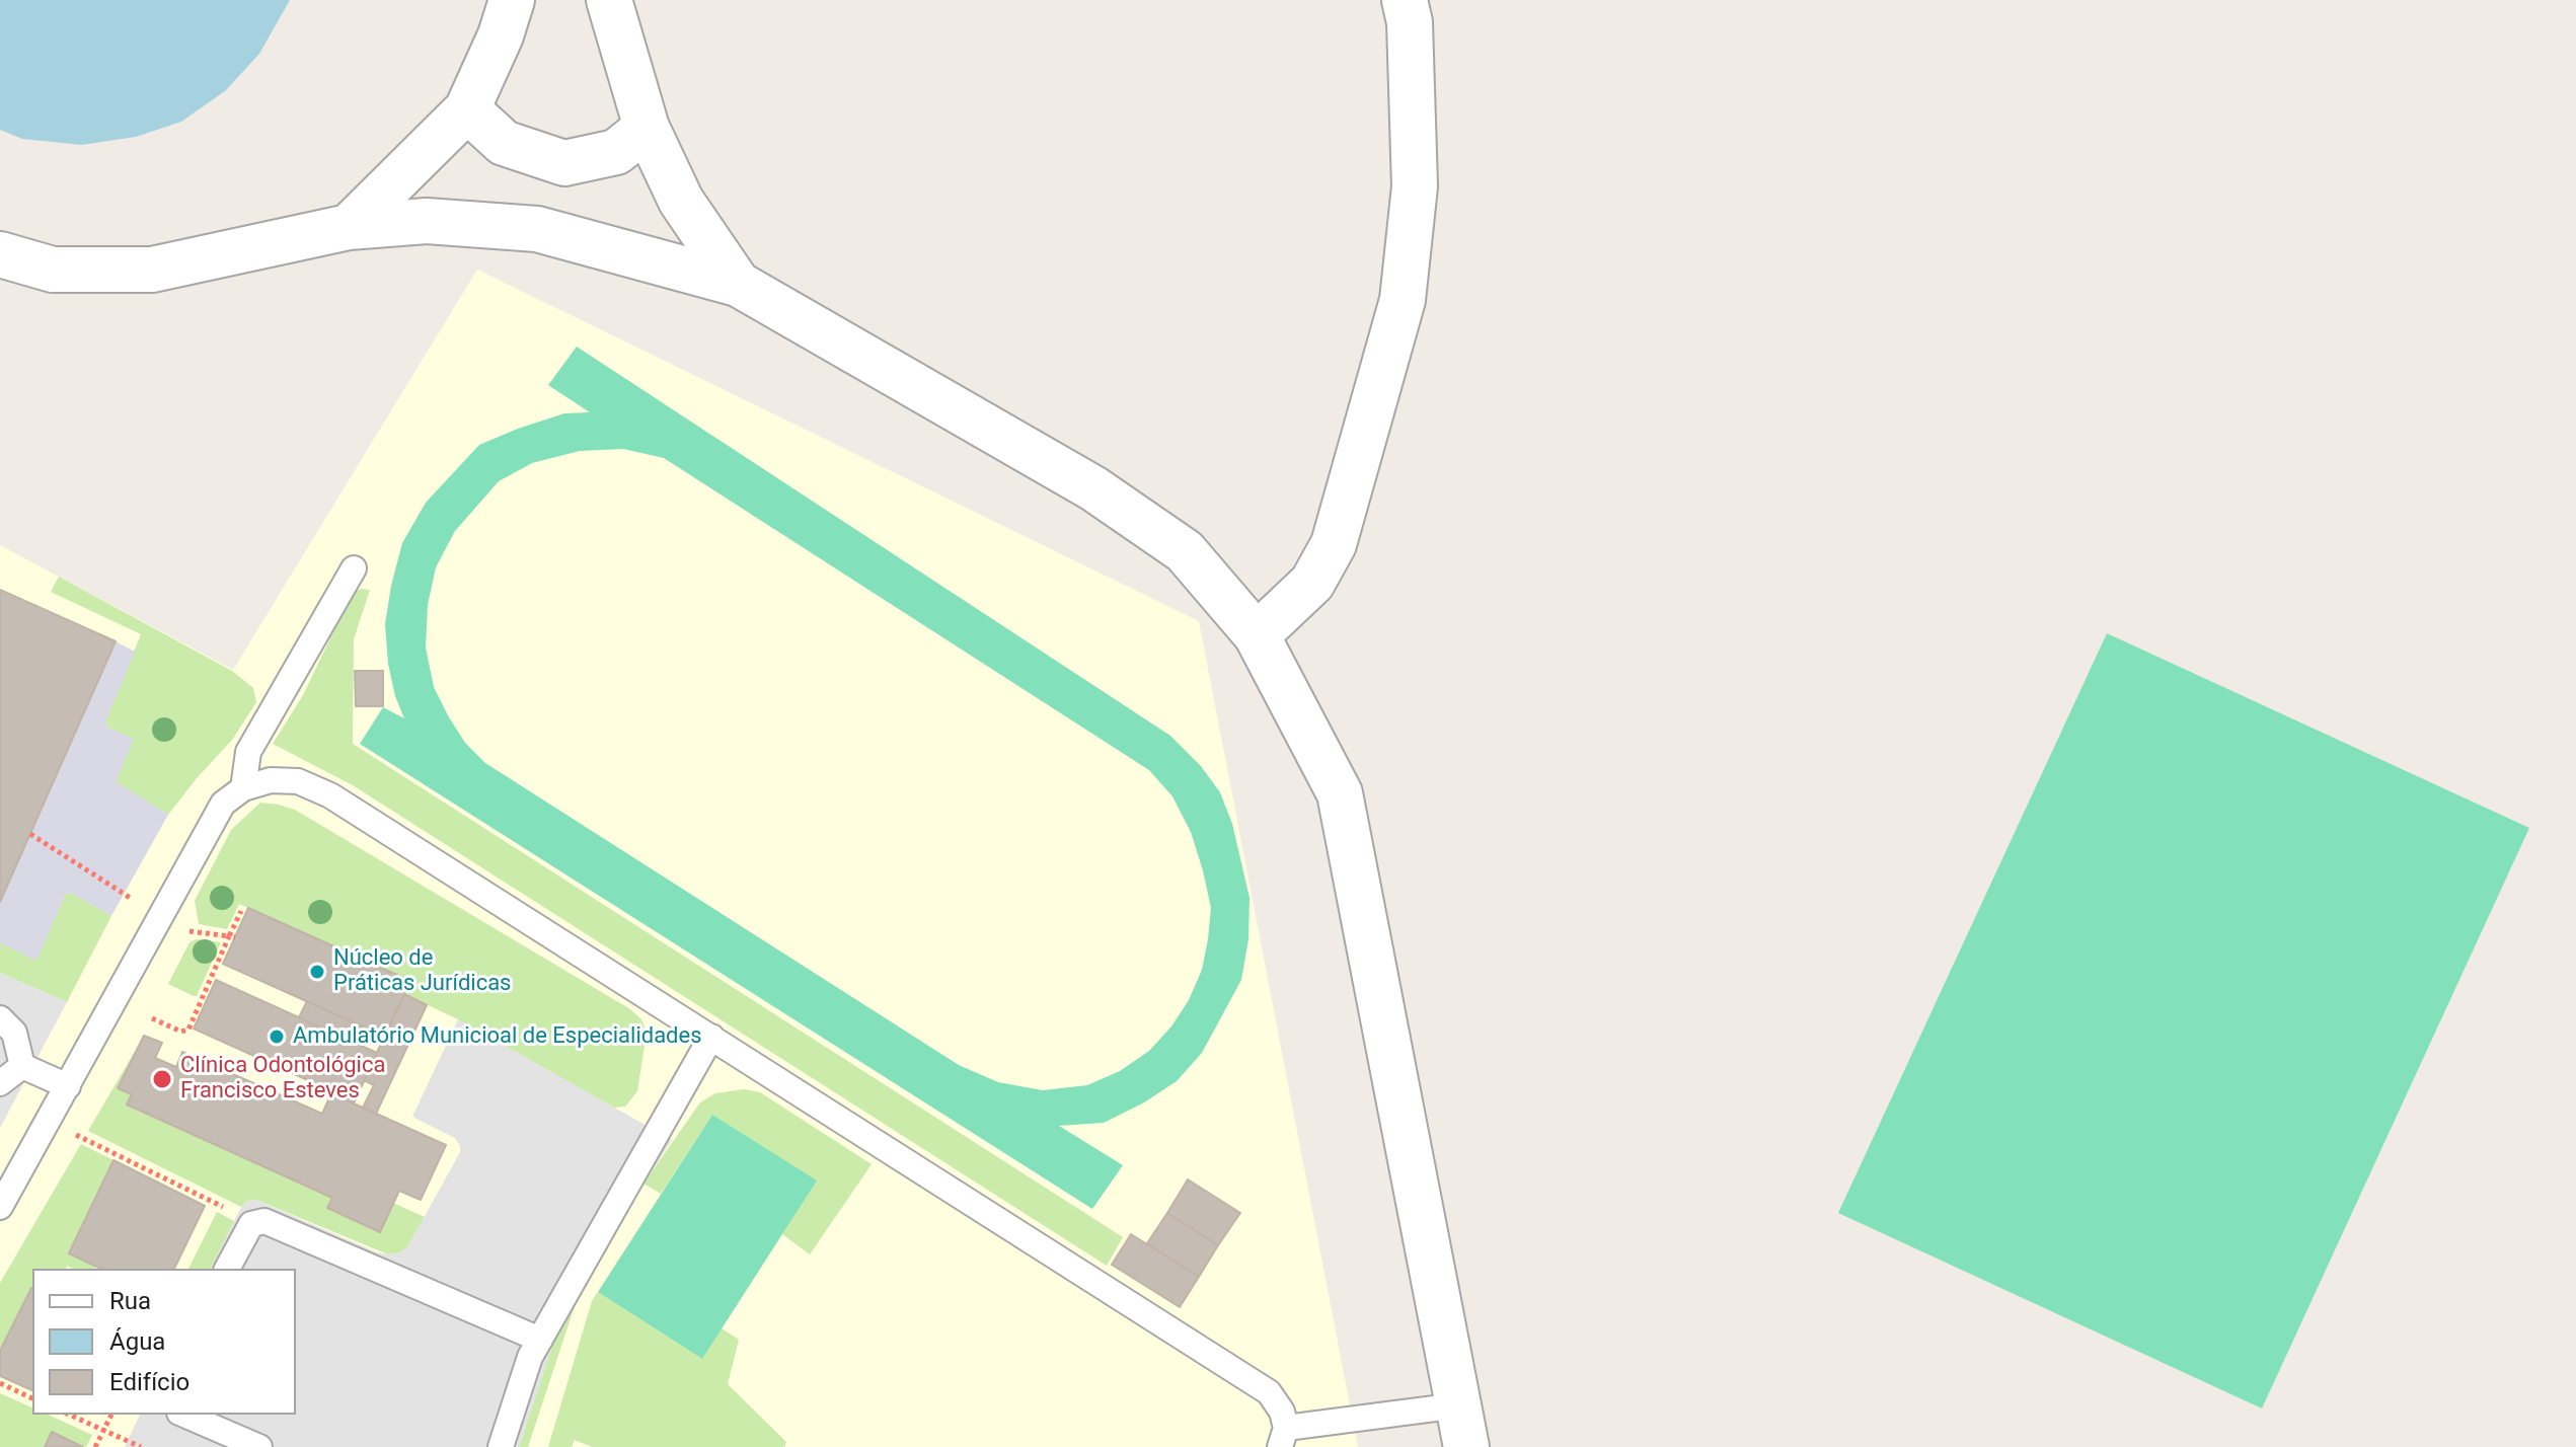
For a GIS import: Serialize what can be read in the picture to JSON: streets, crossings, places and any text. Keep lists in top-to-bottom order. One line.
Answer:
{"places":["Núcleo de Práticas Jurídicas","Ambulatório Municioal de Especialidades","Clínica Odontológica Francisco Esteves"],"legend":["Rua","Água","Edifício"]}
